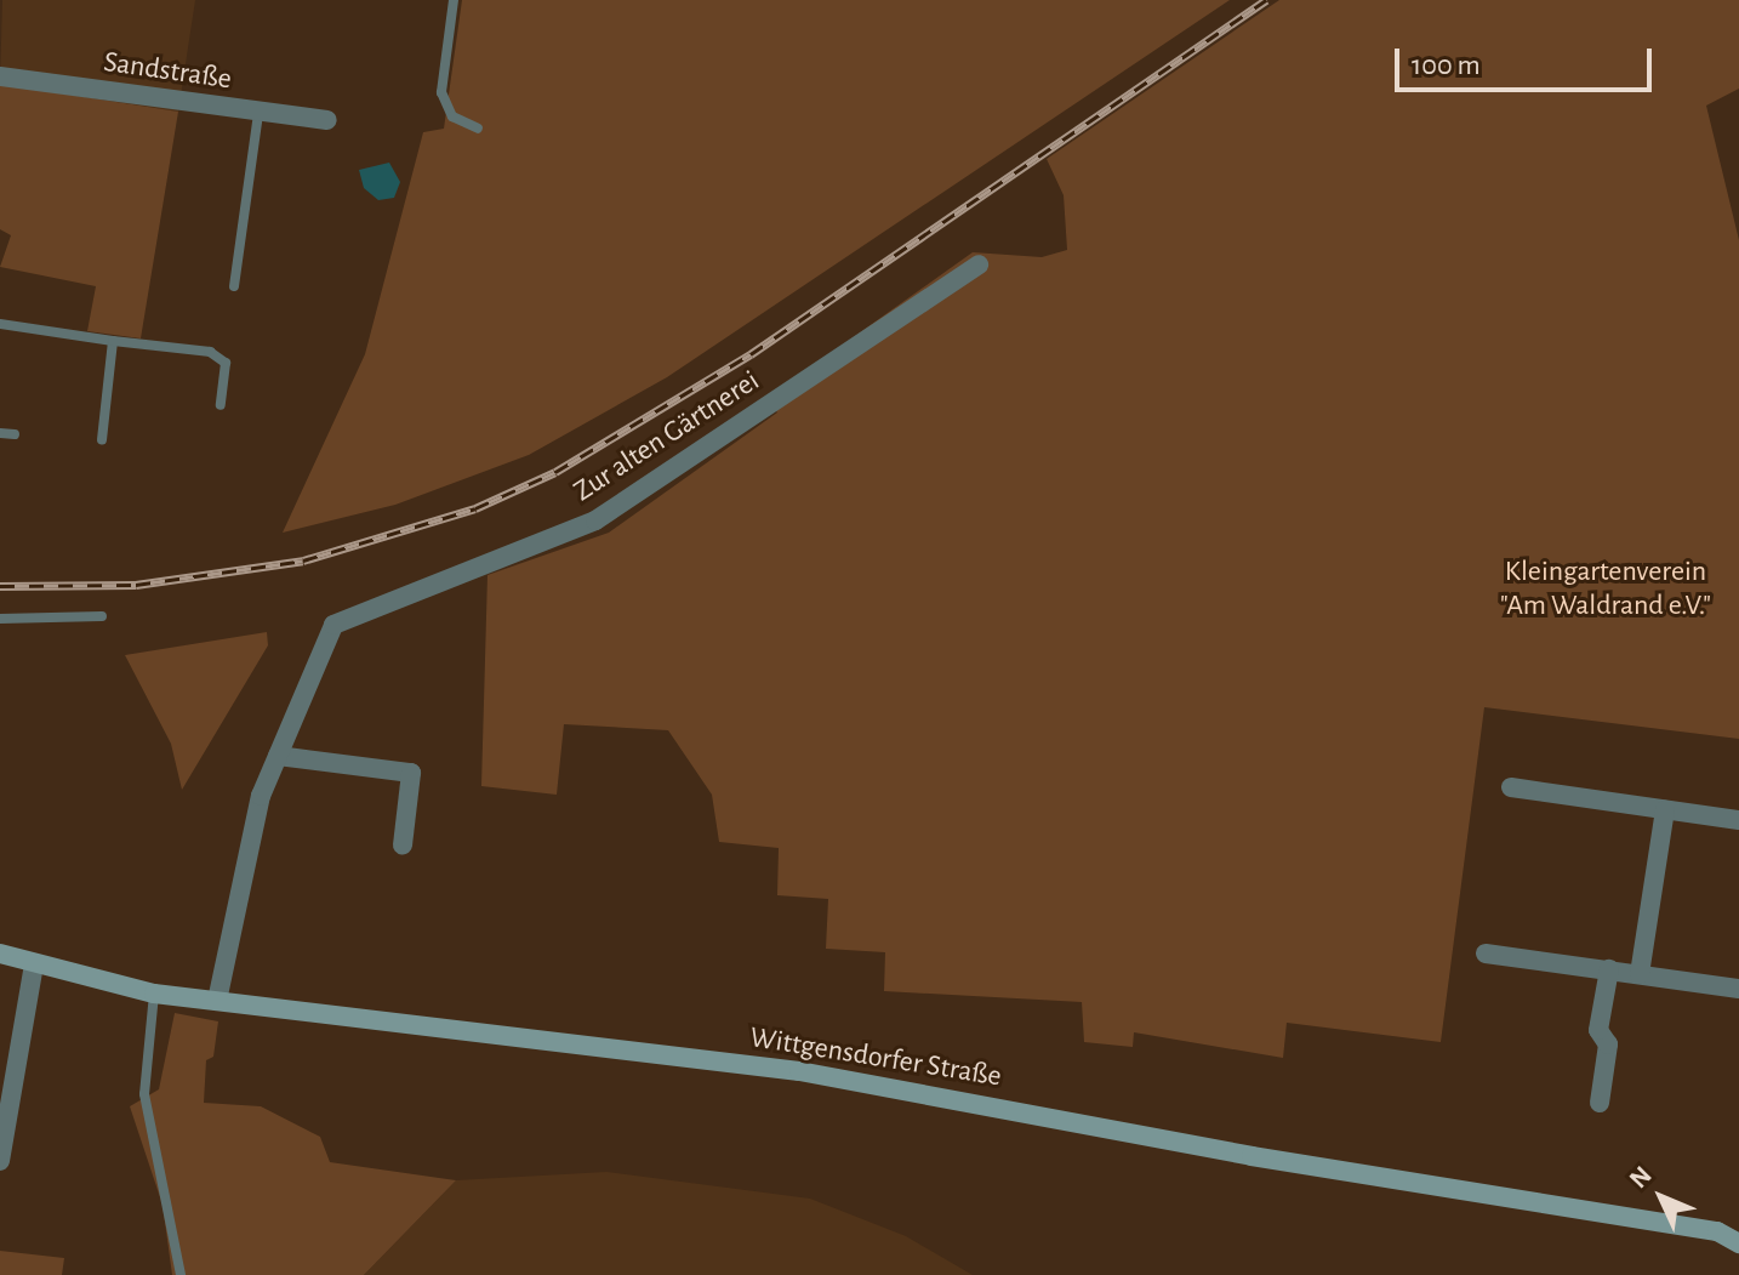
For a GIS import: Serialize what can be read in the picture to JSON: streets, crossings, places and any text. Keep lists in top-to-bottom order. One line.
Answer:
{"streets":{"street":["Sandstraße","Zur alten Gärtnerei","Wittgensdorfer Straße"]},"crossings":[["Zur alten Gärtnerei","Wittgensdorfer Straße"]],"parks":["Kleingartenverein \"Am Waldrand e.V.\""],"scale_bar":"100 m","north":"top left"}
